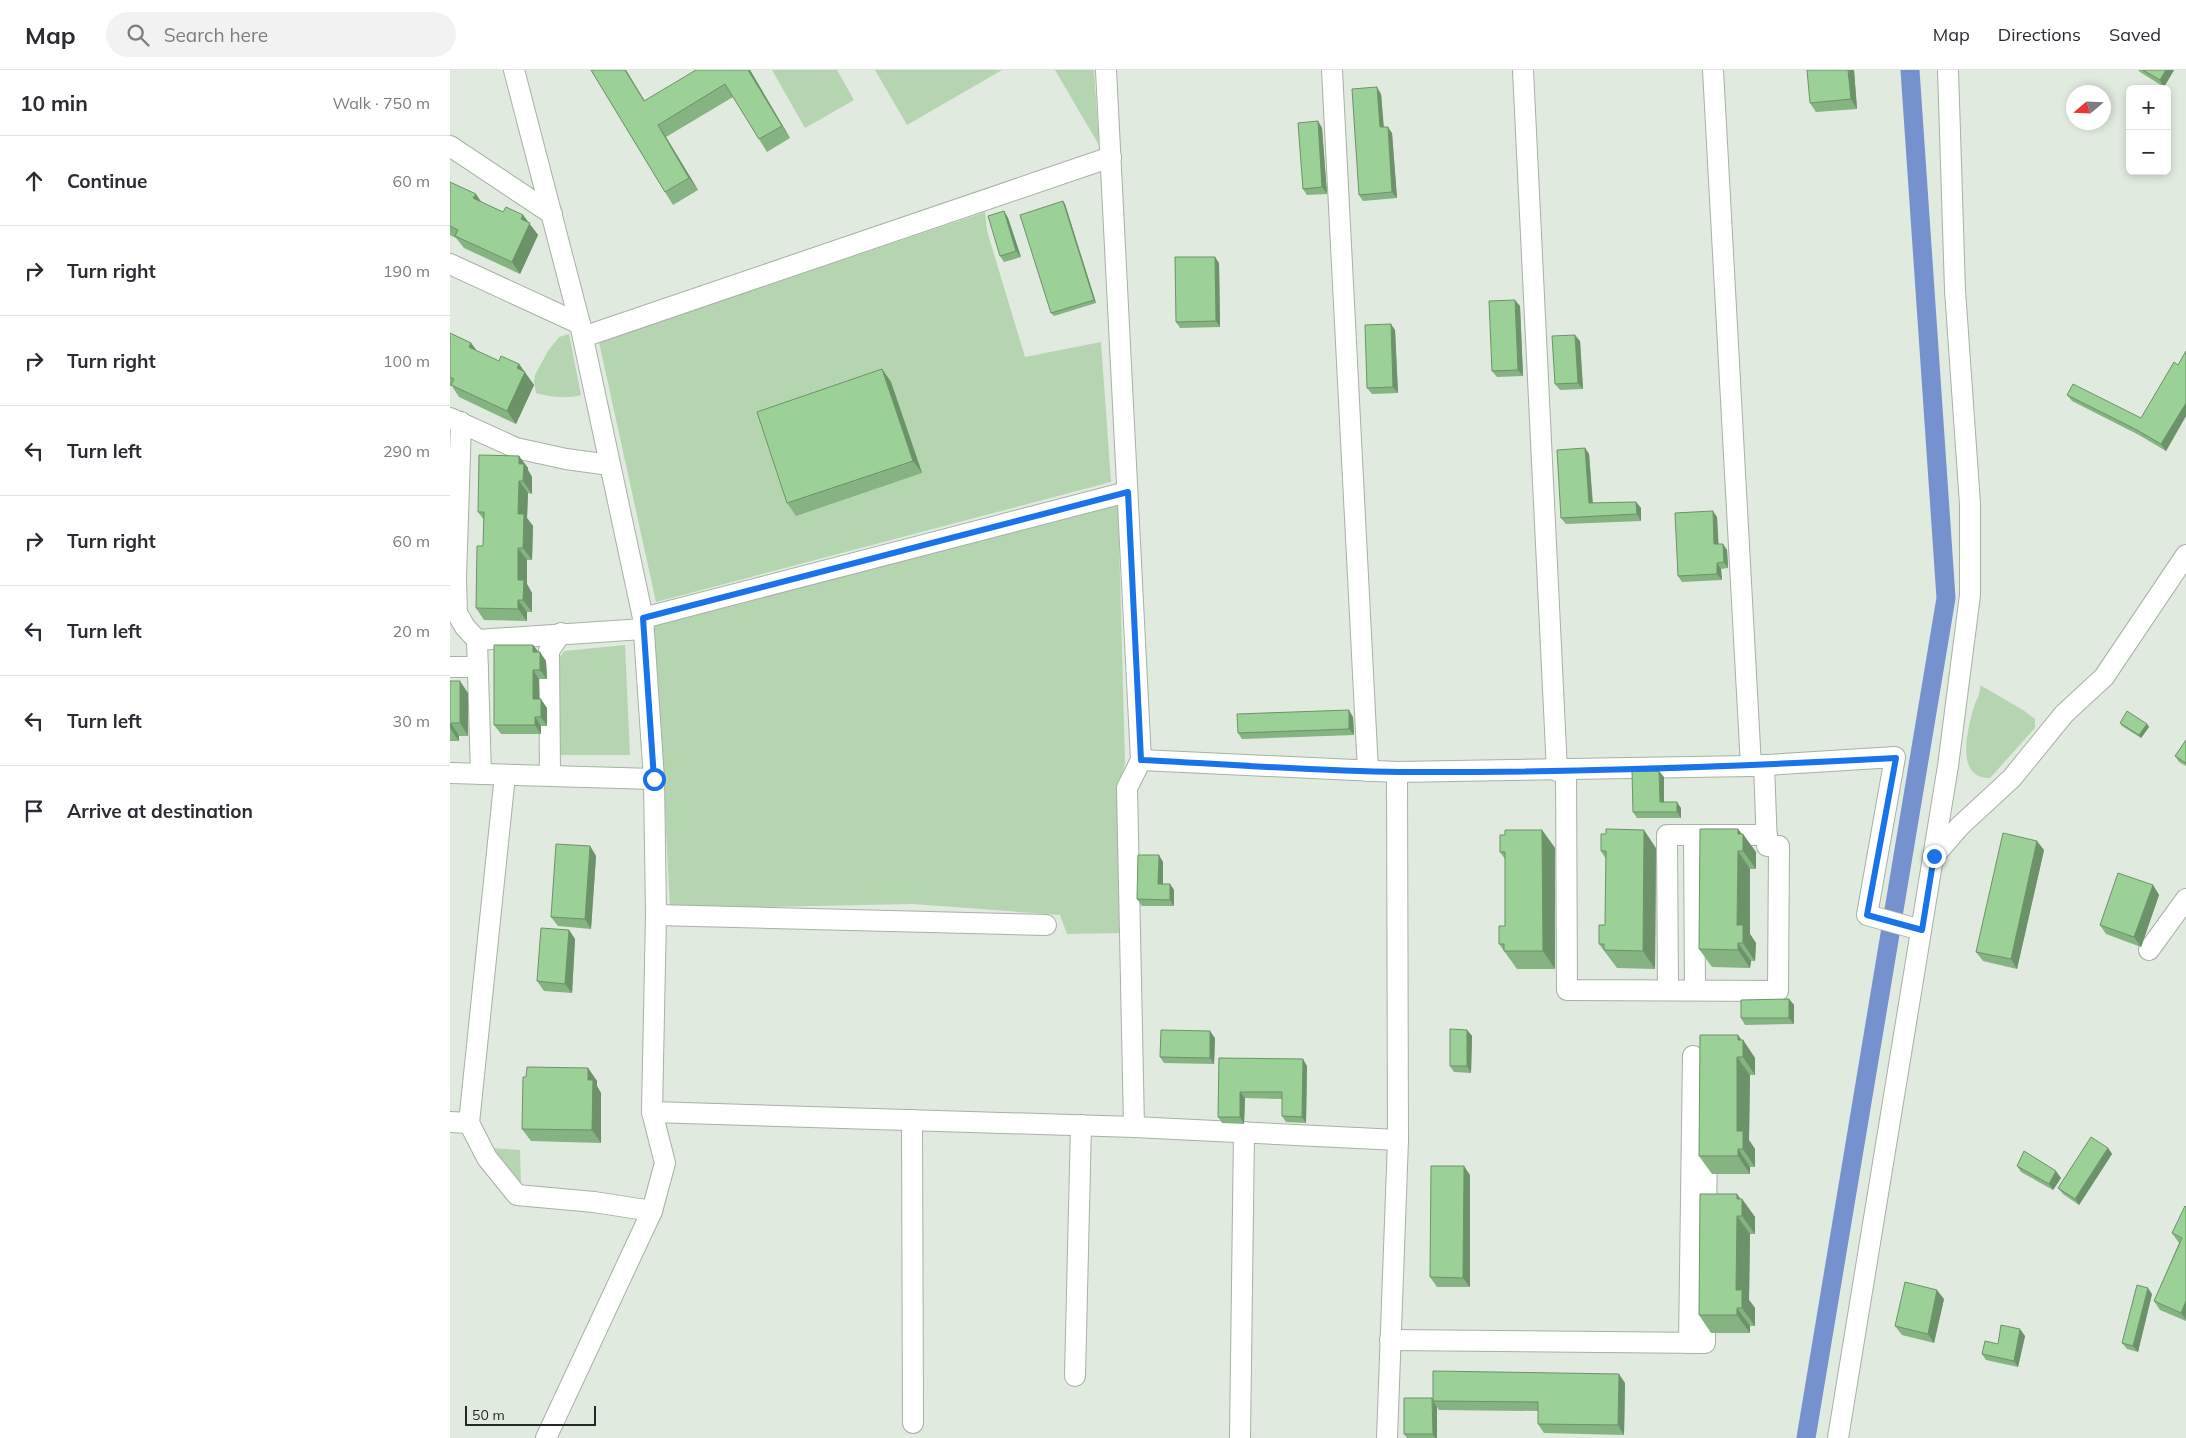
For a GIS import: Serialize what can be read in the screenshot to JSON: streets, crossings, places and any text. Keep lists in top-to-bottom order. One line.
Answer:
{"scale_bar":"50 m","north":"left","page":{"header":"Map","search":"Search here","nav":["Map","Directions","Saved"],"heading":["10 min","Walk · 750 m"],"map_buttons":["+","−"],"list":[["Continue","60 m"],["Turn right","190 m"],["Turn right","100 m"],["Turn left","290 m"],["Turn right","60 m"],["Turn left","20 m"],["Turn left","30 m"],"Arrive at destination"],"scale":"50 m"}}
